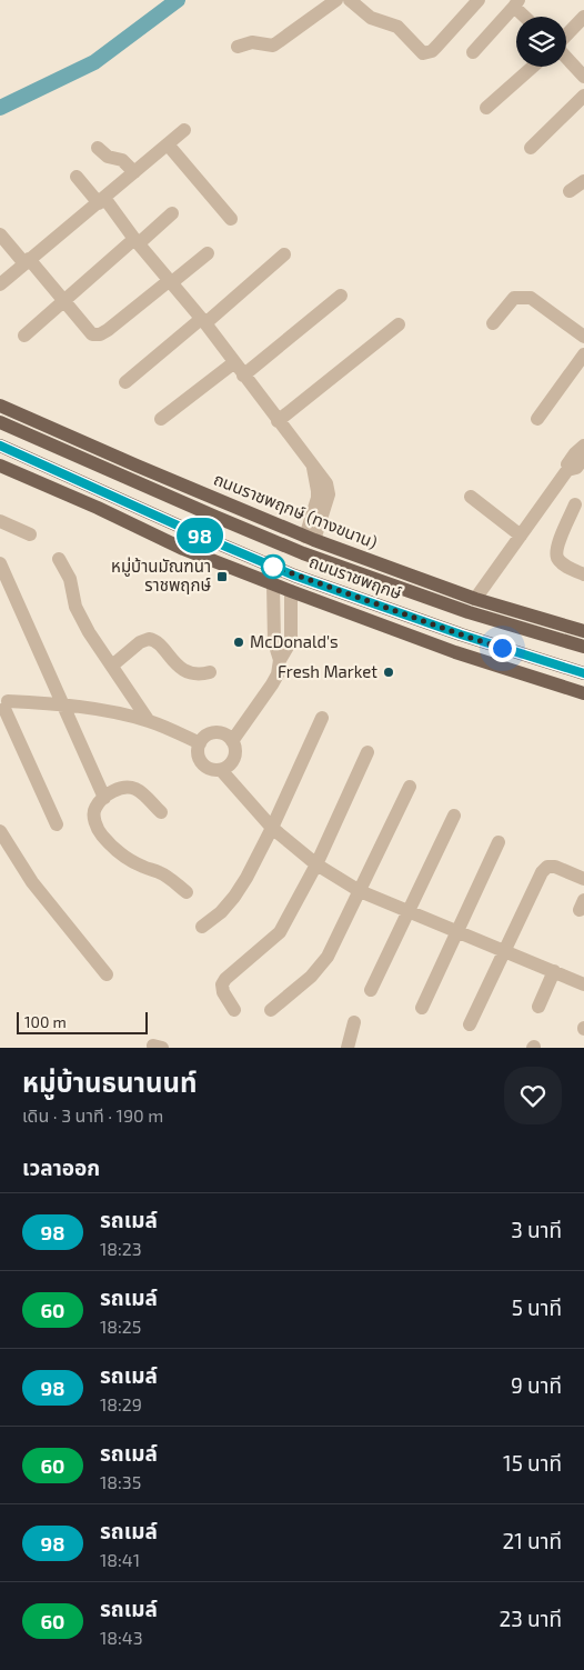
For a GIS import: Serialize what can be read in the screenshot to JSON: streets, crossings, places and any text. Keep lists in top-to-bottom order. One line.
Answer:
{"streets":{"main road":["ถนนราชพฤกษ์ (ทางขนาน)","ถนนราชพฤกษ์"]},"places":{"transit":["หมู่บ้านมัณฑนา ราชพฤกษ์"],"other":["McDonald's","Fresh Market"]},"lines":["bus line 98"],"scale_bar":"100 m","page":{"on_map":"98","scale":"100 m","heading":[["หมู่บ้านธนานนท์","เดิน · 3 นาที · 190 m"],"เวลาออก"],"list":[{"mark":"98","name":"รถเมล์","note":"18:23","value":"3 นาที"},{"mark":"60","name":"รถเมล์","note":"18:25","value":"5 นาที"},{"mark":"98","name":"รถเมล์","note":"18:29","value":"9 นาที"},{"mark":"60","name":"รถเมล์","note":"18:35","value":"15 นาที"},{"mark":"98","name":"รถเมล์","note":"18:41","value":"21 นาที"},{"mark":"60","name":"รถเมล์","note":"18:43","value":"23 นาที"}]}}
